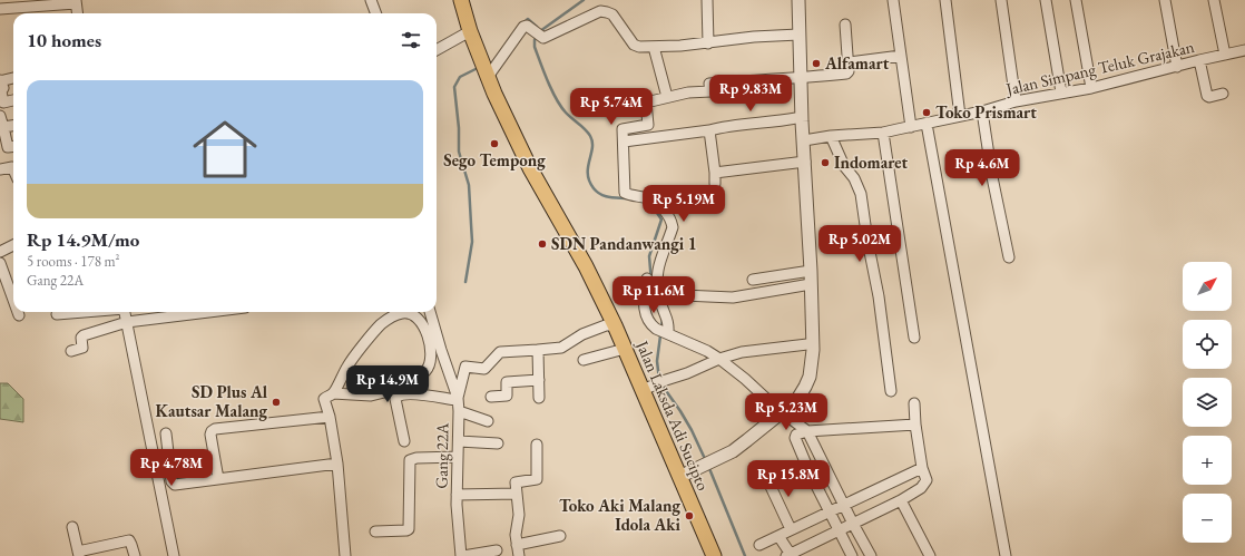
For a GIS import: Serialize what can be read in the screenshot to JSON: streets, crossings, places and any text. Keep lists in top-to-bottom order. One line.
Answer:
{"streets":{"main road":["Jalan Laksda Adi Sucipto"],"street":["Jalan Simpang Teluk Grajakan","Gang 22A"]},"places":["Alfamart","Toko Prismart","Sego Tempong","Indomaret","SDN Pandanwangi 1","SD Plus Al Kautsar Malang","Toko Aki Malang Idola Aki"],"north":"top right","page":{"heading":"10 homes","list":[{"name":"Rp 14.9M/mo","note":"5 rooms · 178 m² · Gang 22A"}],"price":["Rp 9.83M","Rp 5.74M","Rp 4.6M","Rp 5.19M","Rp 5.02M","Rp 11.6M","Rp 14.9M","Rp 5.23M","Rp 4.78M","Rp 15.8M"],"map_buttons":["+","−"]}}
